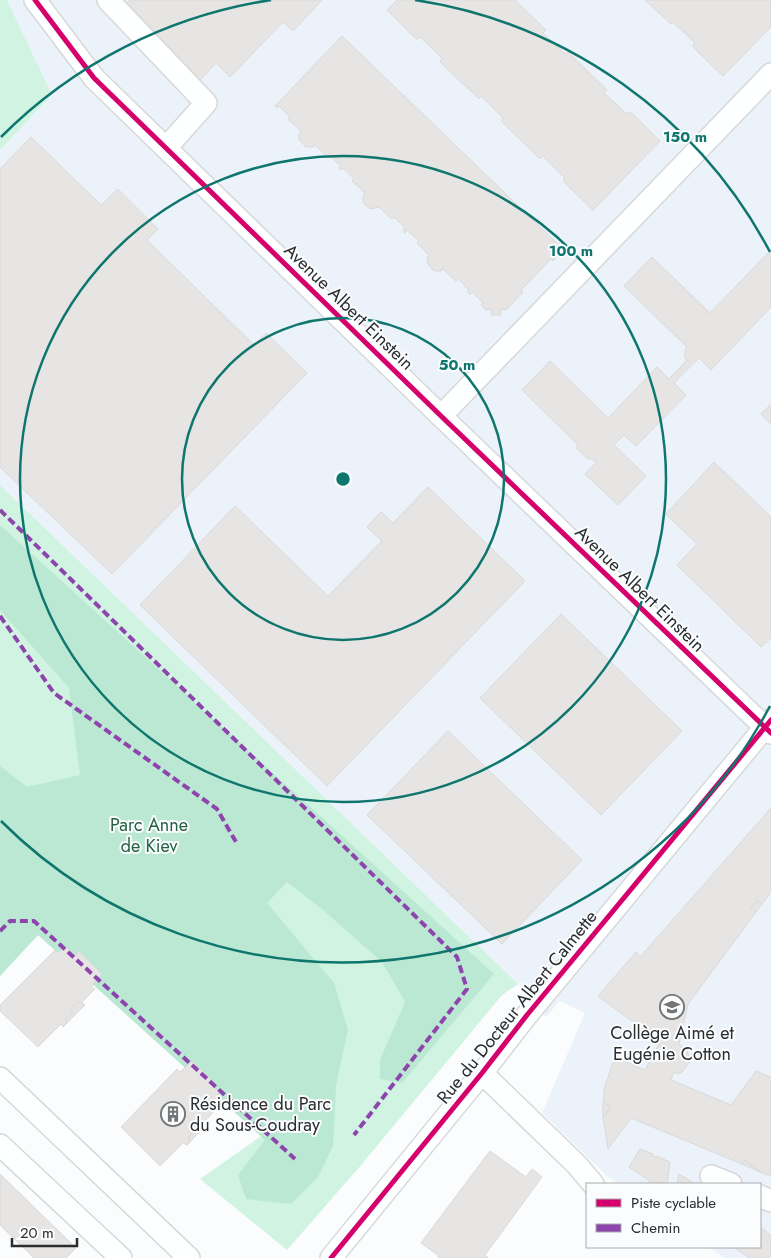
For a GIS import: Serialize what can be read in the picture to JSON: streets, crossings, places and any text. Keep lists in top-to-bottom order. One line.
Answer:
{"streets":{"street":["Avenue Albert Einstein","Rue du Docteur Albert Calmette"]},"crossings":[["Avenue Albert Einstein","Rue du Docteur Albert Calmette"]],"parks":["Parc Anne de Kiev"],"places":{"school or university":["Collège Aimé et Eugénie Cotton"],"building":["Résidence du Parc du Sous-Coudray"]},"legend":["Piste cyclable","Chemin"],"scale_bar":"20 m","rings":["150 m","100 m","50 m"]}
